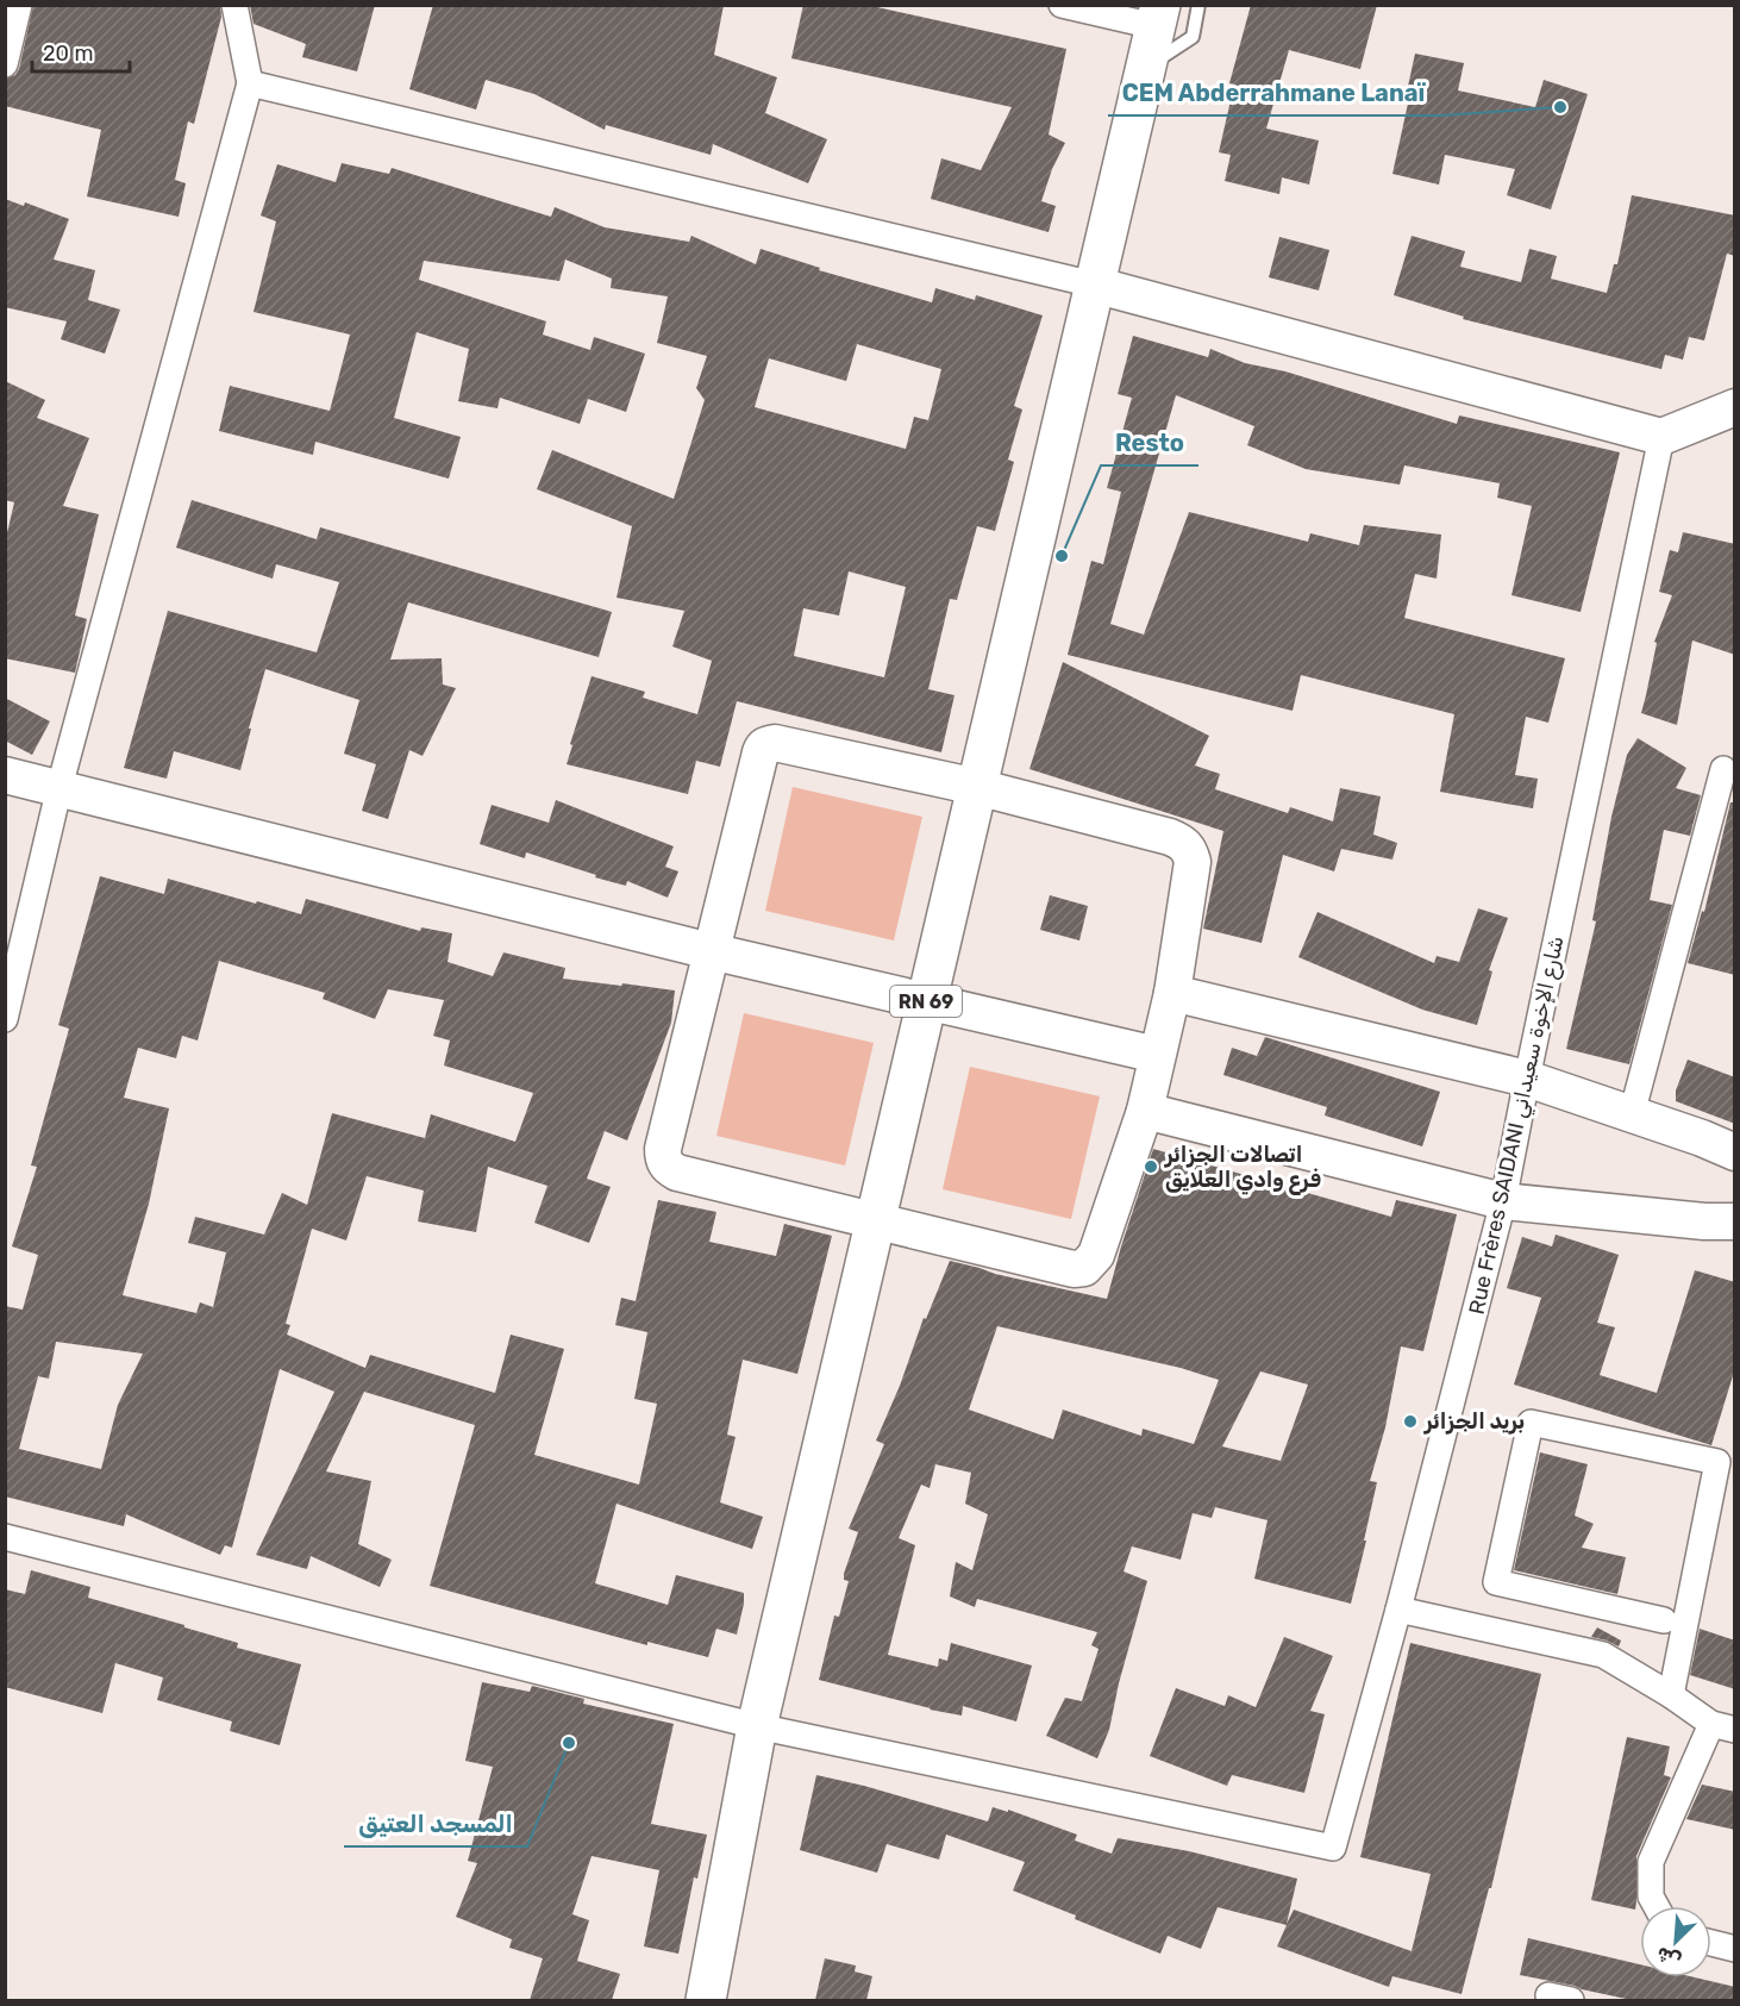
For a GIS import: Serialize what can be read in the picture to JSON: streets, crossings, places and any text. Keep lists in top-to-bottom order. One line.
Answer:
{"streets":{"main road":["RN 69"],"street":["Rue Frères SAIDANI شارع الإخوة سعيداني"]},"crossings":[["RN 69","Rue Frères SAIDANI شارع الإخوة سعيداني"]],"places":["CEM Abderrahmane Lanaï","Resto","اتصالات الجزائر فرع وادي العلايق","بريد الجزائر","المسجد العتيق"],"scale_bar":"20 m","north":"bottom left"}
